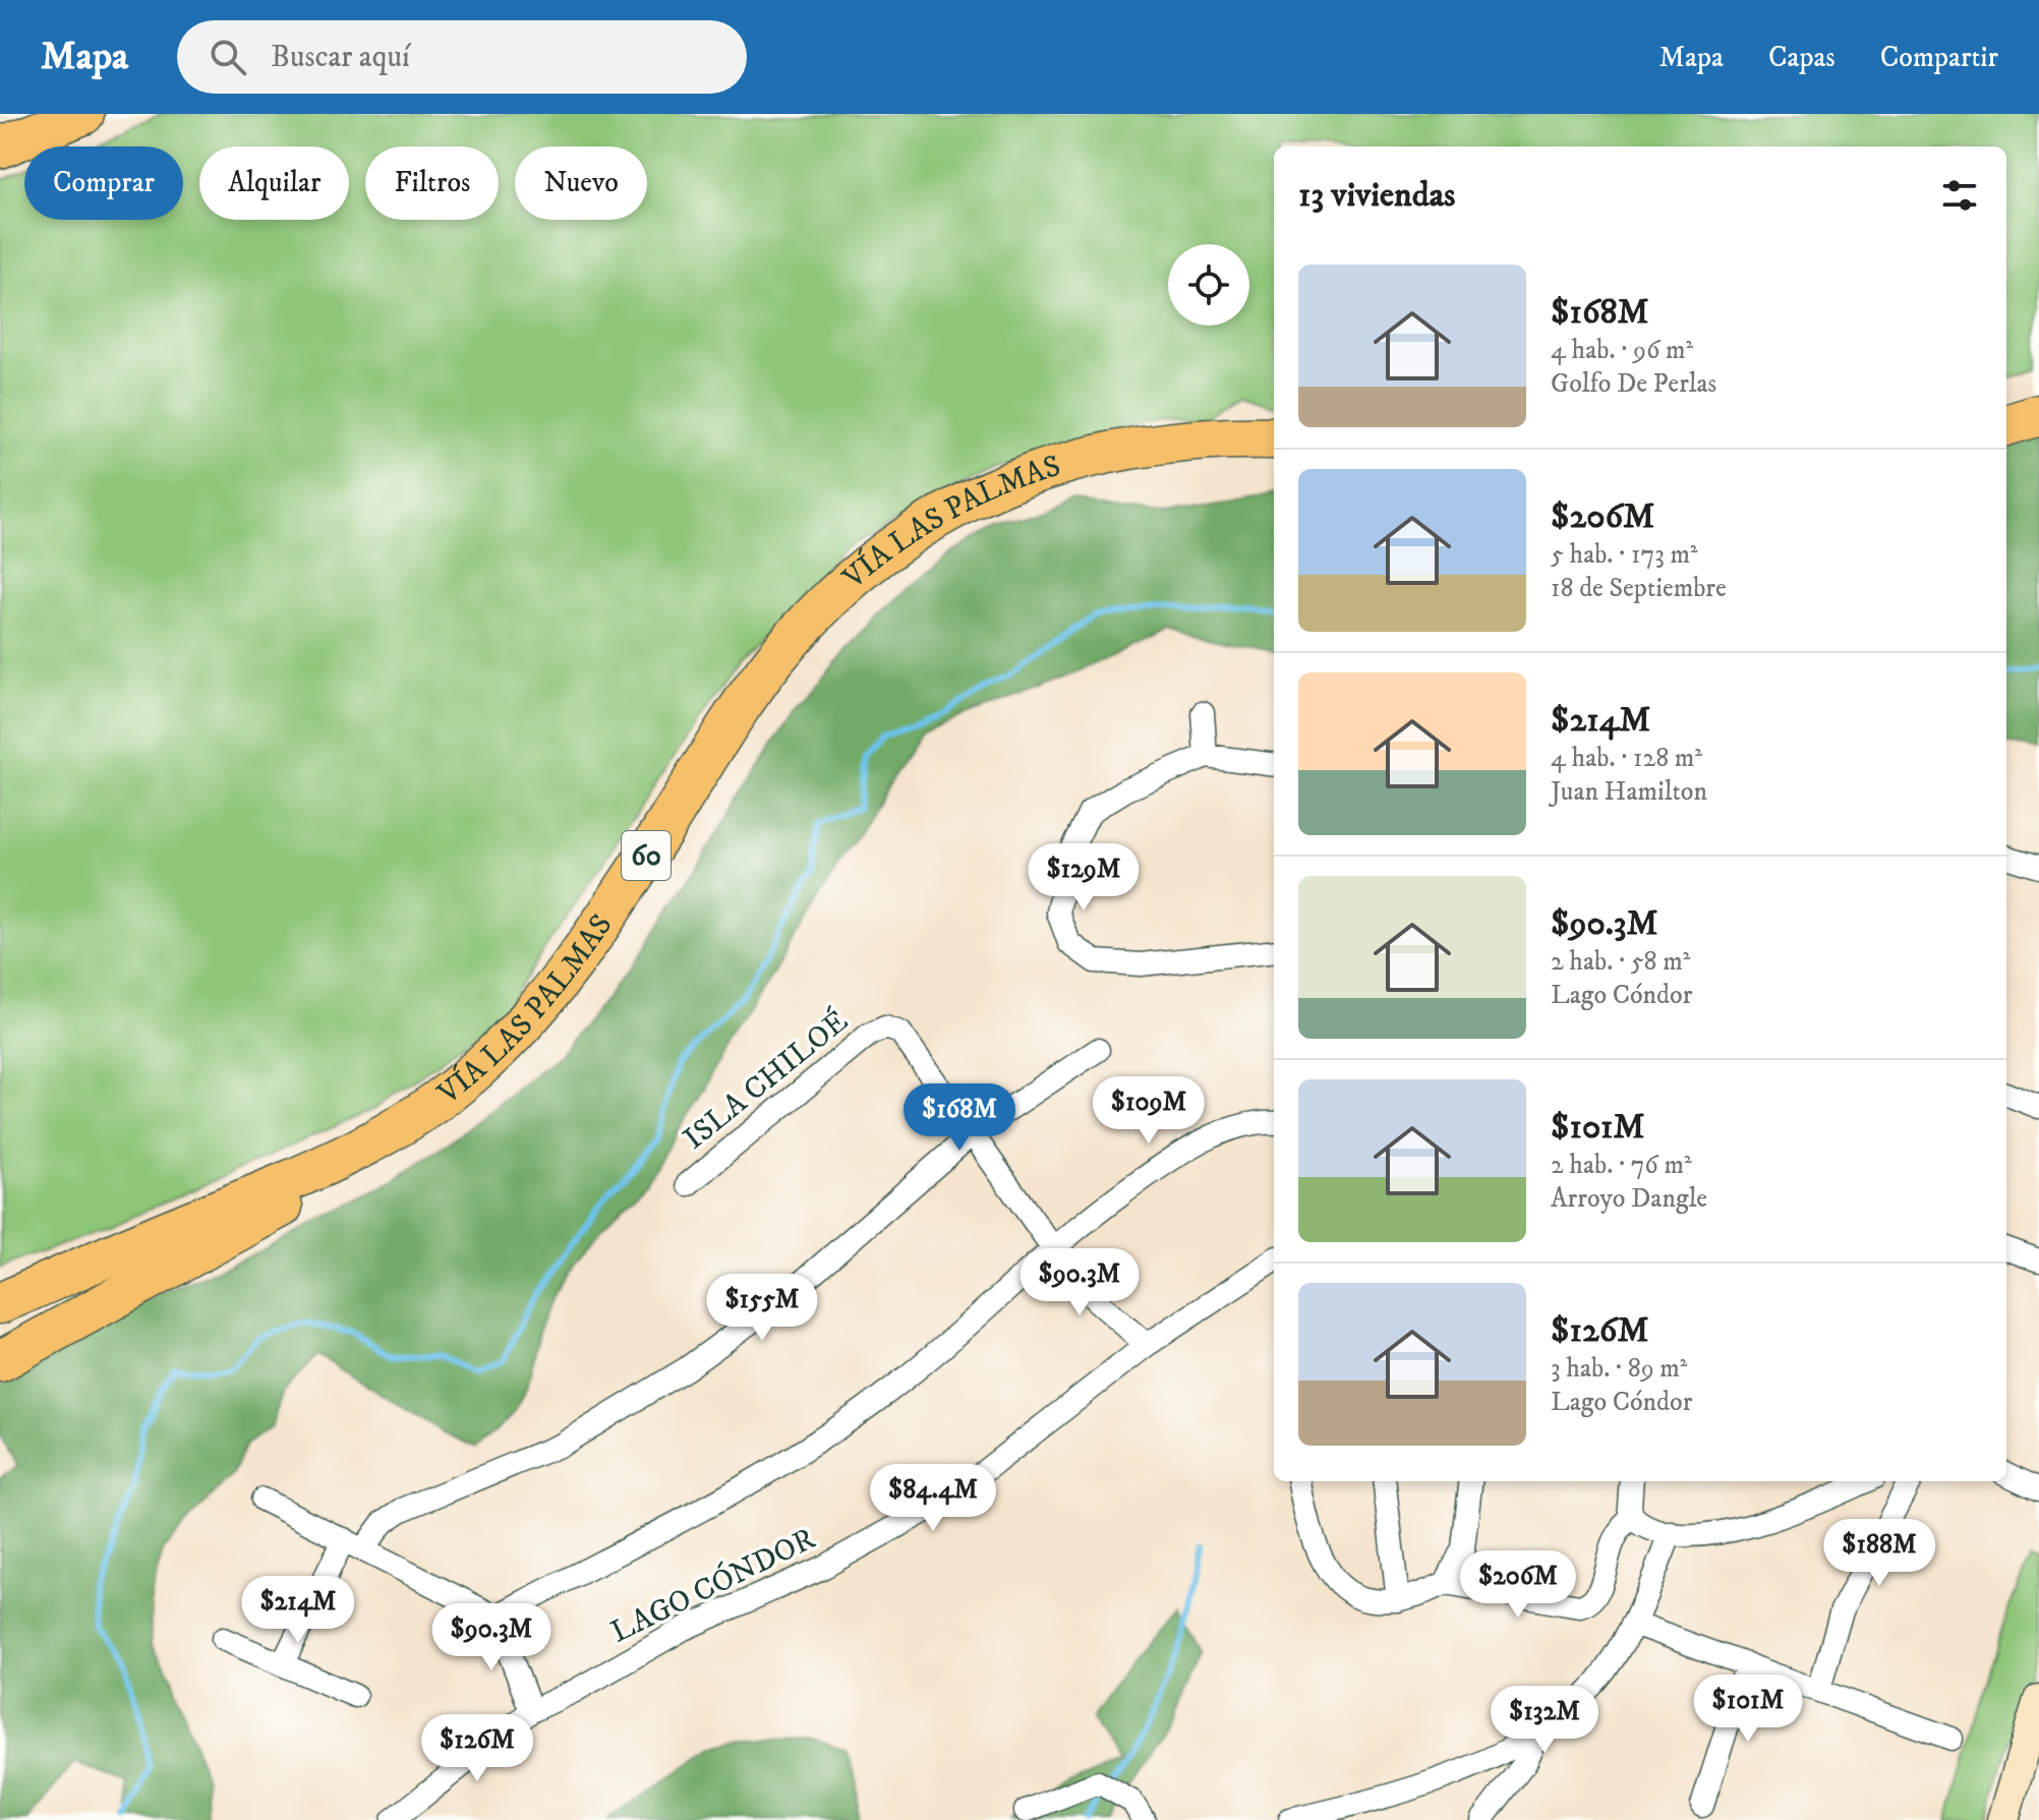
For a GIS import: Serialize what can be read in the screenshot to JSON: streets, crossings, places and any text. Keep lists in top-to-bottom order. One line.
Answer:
{"streets":{"highway":["VÍA LAS PALMAS","60"],"street":["ISLA CHILOÉ","LAGO CÓNDOR"]},"page":{"header":"Mapa","search":"Buscar aquí","nav":["Mapa","Capas","Compartir"],"chip":["Comprar","Alquilar","Filtros","Nuevo"],"heading":"13 viviendas","list":[{"name":"$168M","note":"4 hab. · 96 m² · Golfo De Perlas"},{"name":"$206M","note":"5 hab. · 173 m² · 18 de Septiembre"},{"name":"$214M","note":"4 hab. · 128 m² · Juan Hamilton"},{"name":"$90.3M","note":"2 hab. · 58 m² · Lago Cóndor"},{"name":"$101M","note":"2 hab. · 76 m² · Arroyo Dangle"},{"name":"$126M","note":"3 hab. · 89 m² · Lago Cóndor"}],"price":["$129M","$109M","$168M","$90.3M","$155M","$84.4M","$188M","$206M","$214M","$90.3M","$101M","$132M","$126M"]}}
